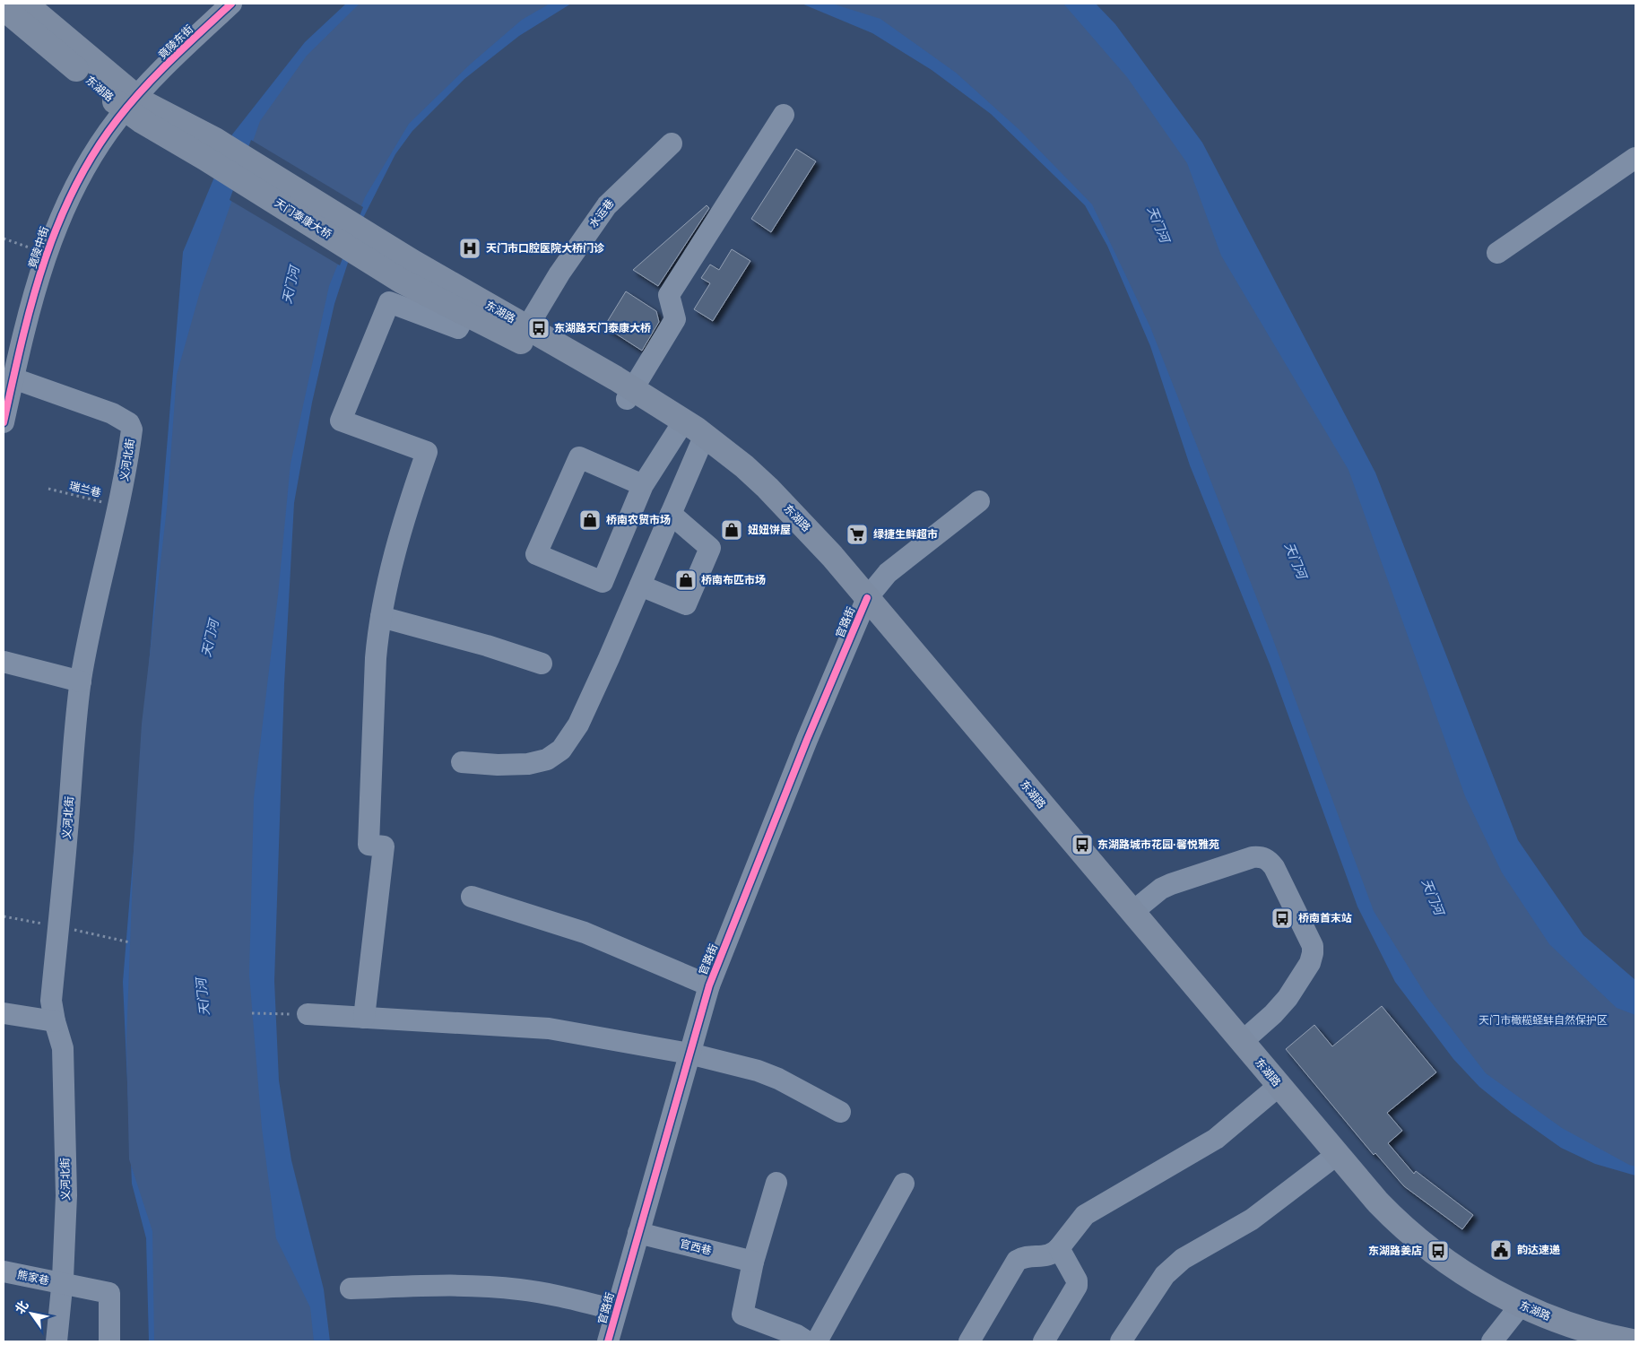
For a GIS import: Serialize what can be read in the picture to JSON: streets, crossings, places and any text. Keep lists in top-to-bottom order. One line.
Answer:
{"streets":{"main road":["东湖路","天门泰康大桥"],"street":["竟陵东街","水运巷","竟陵中街","义河北街","官路街","官西巷","熊家巷"],"path":["瑞兰巷"]},"crossings":[["竟陵东街","东湖路"],["竟陵东街","竟陵中街"],["东湖路","水运巷"],["东湖路","天门泰康大桥"],["东湖路","竟陵中街"],["东湖路","官路街"],["竟陵中街","义河北街"],["义河北街","瑞兰巷"],["义河北街","熊家巷"],["官路街","官西巷"]],"water":["天门河"],"parks":["天门市橄榄蛏蚌自然保护区"],"places":{"hospital":["天门市口腔医院大桥门诊"],"bus stop":["东湖路天门泰康大桥","东湖路城市花园·馨悦雅苑","桥南首末站","东湖路姜店"],"shop":["桥南农贸市场","妞妞饼屋","桥南布匹市场"],"supermarket":["绿捷生鲜超市"],"public building":["韵达速递"]},"north":"top left"}
